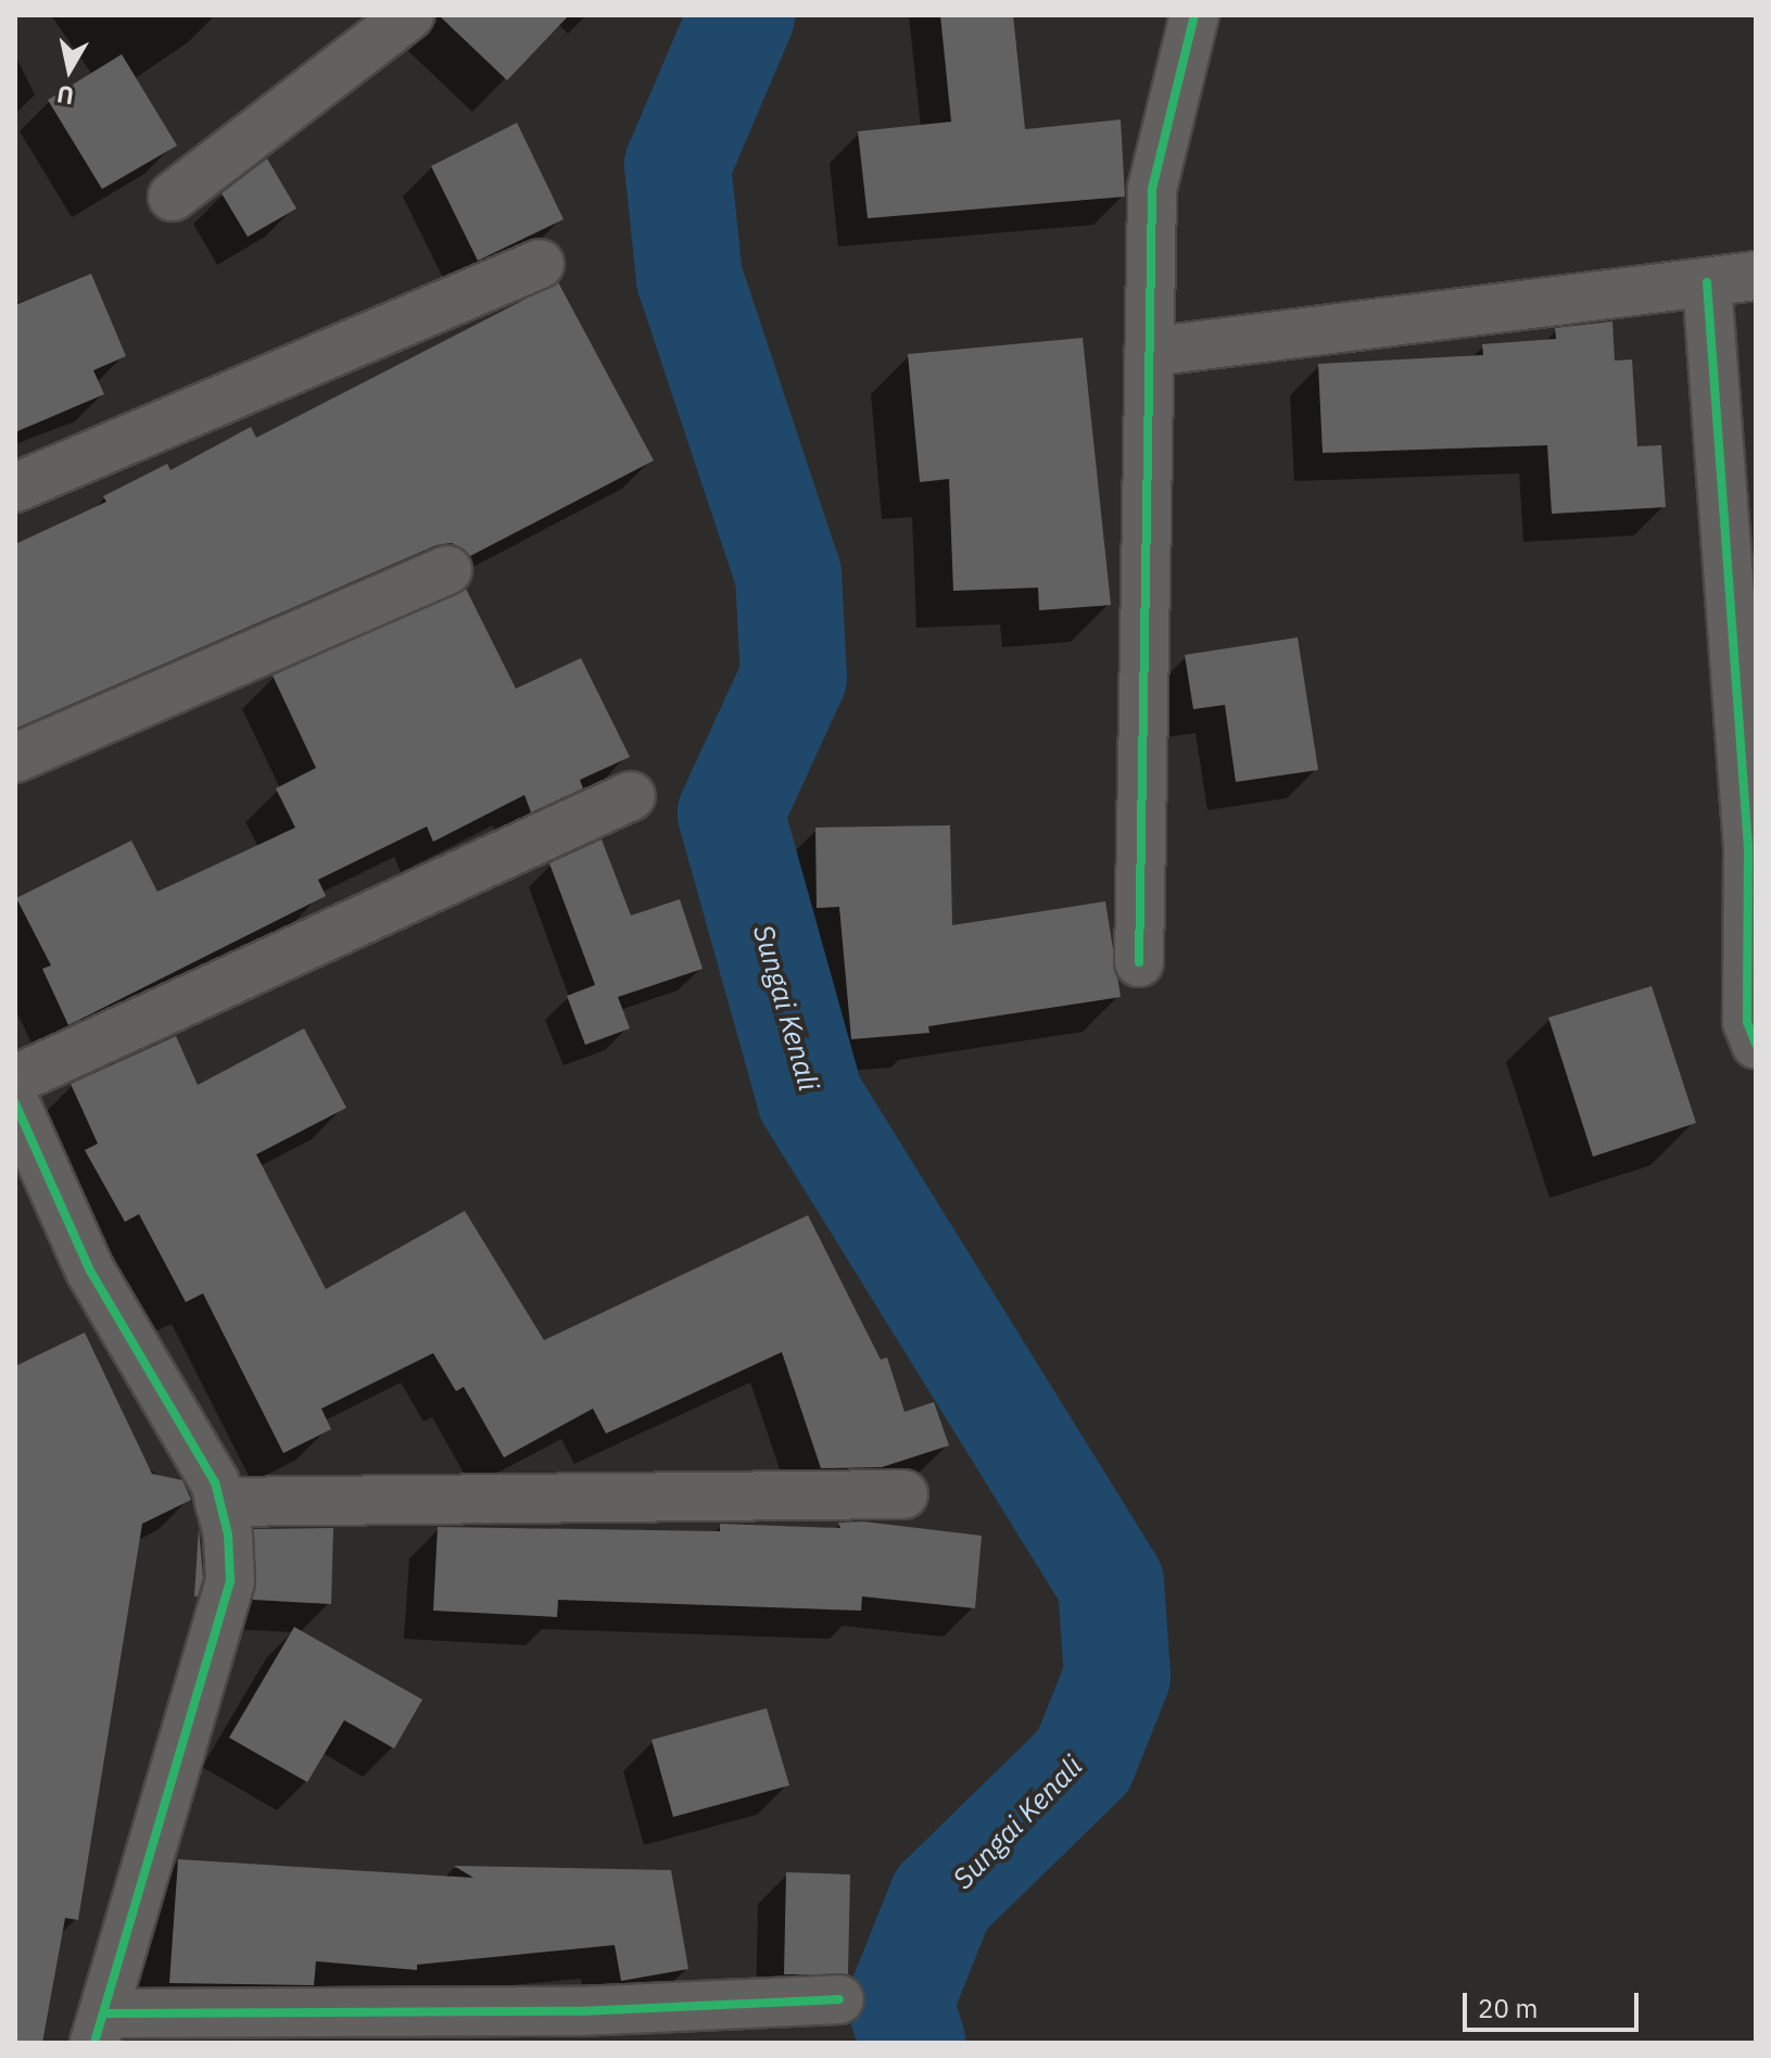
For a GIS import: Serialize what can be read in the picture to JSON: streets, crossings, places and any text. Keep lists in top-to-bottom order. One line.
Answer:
{"water":["Sungai Kenali"],"scale_bar":"20 m","north":"bottom"}
